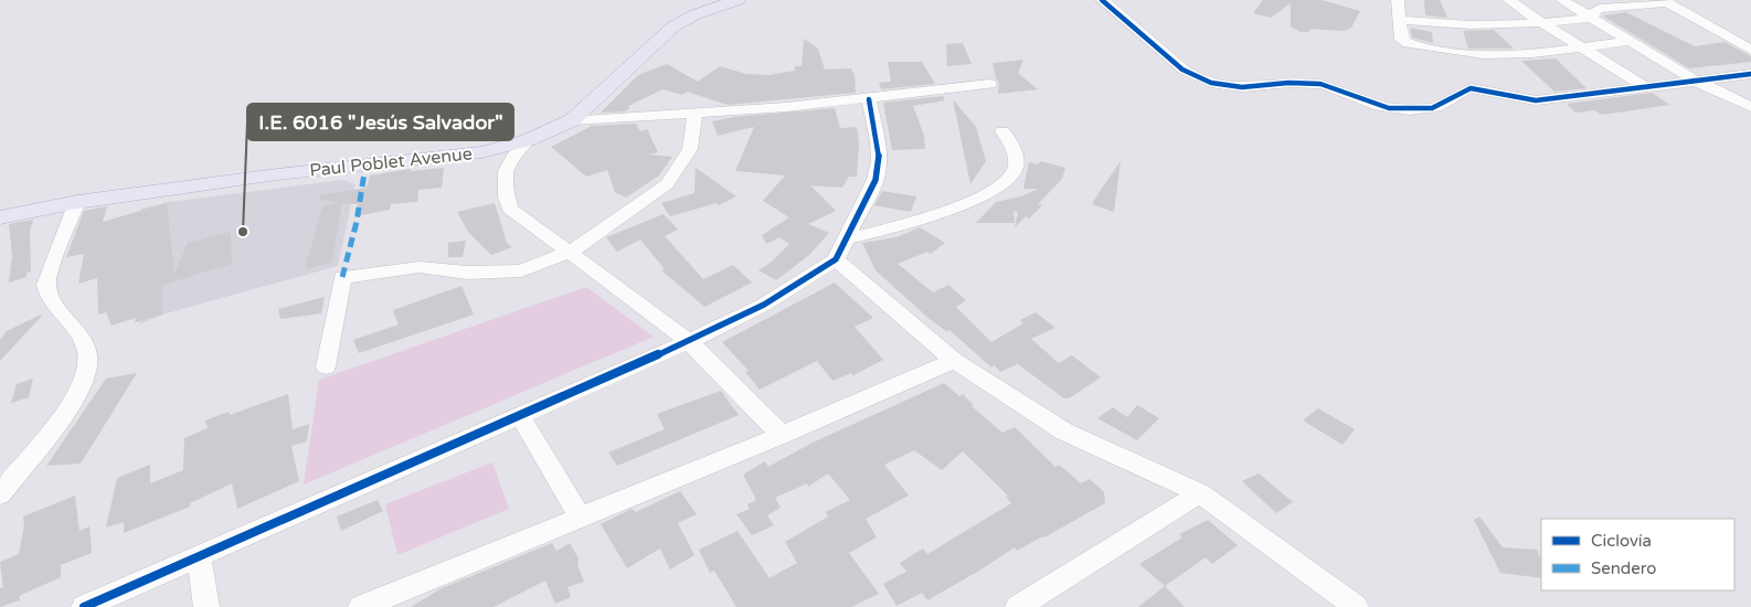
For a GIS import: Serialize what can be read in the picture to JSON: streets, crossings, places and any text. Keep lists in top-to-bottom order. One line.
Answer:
{"streets":{"main road":["Paul Poblet Avenue"]},"places":["I.E. 6016 \"Jesús Salvador\""],"legend":["Ciclovía","Sendero"]}
